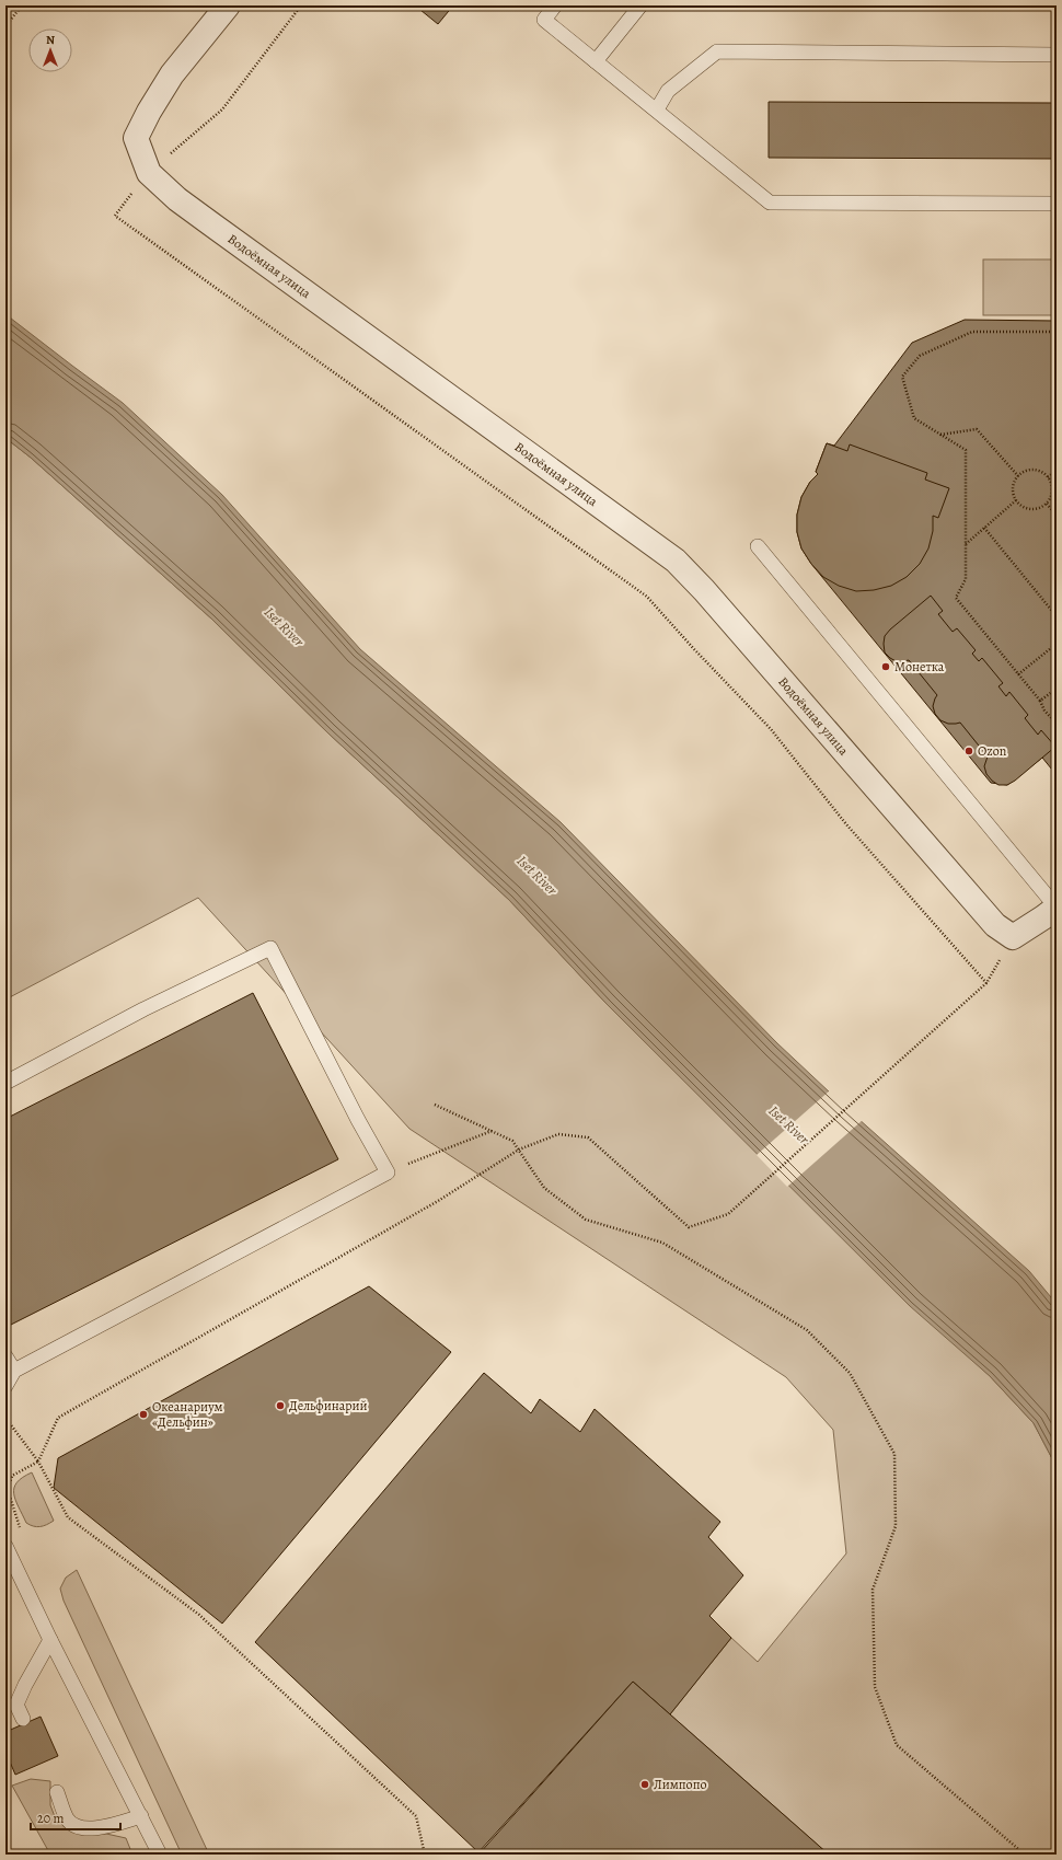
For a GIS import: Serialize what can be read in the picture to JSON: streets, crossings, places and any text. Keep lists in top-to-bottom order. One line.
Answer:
{"streets":{"street":["Водоёмная улица"]},"water":["Iset River"],"places":["Монетка","Ozon","Дельфинарий","Океанариум «Дельфин»","Лимпопо"],"scale_bar":"20 m","north":"top"}
